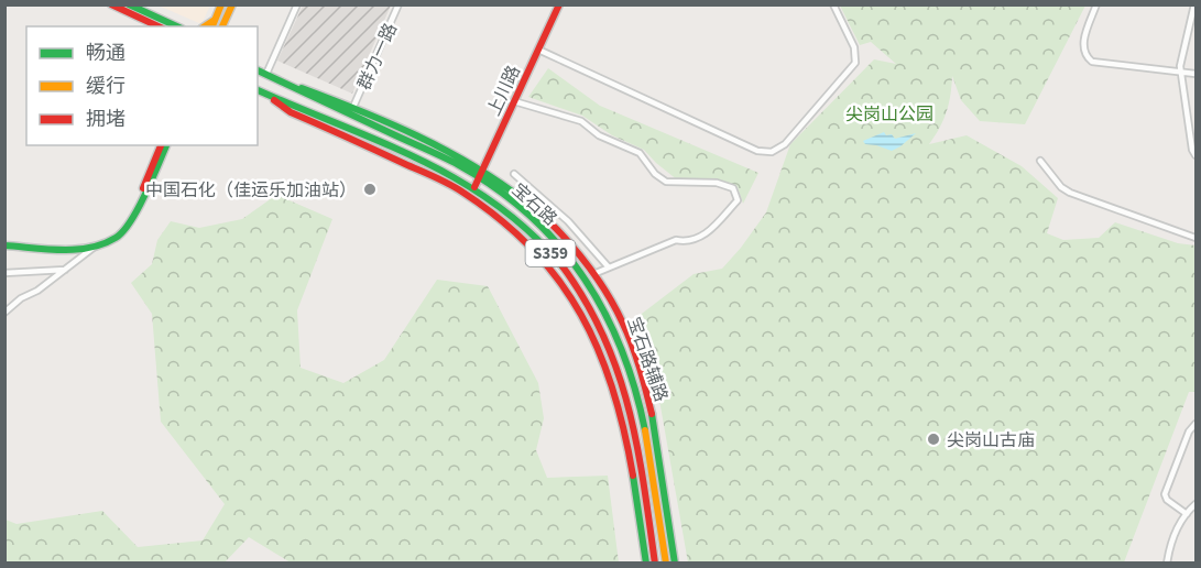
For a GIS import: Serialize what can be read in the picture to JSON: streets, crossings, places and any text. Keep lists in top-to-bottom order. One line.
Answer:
{"streets":{"main road":["上川路","宝石路","S359","宝石路辅路"],"street":["群力一路"]},"crossings":[["群力一路","宝石路辅路"],["上川路","宝石路"],["上川路","宝石路辅路"],["宝石路","宝石路辅路"]],"parks":["尖岗山公园"],"places":["中国石化（佳运乐加油站）","尖岗山古庙"],"legend":["畅通","缓行","拥堵"]}
